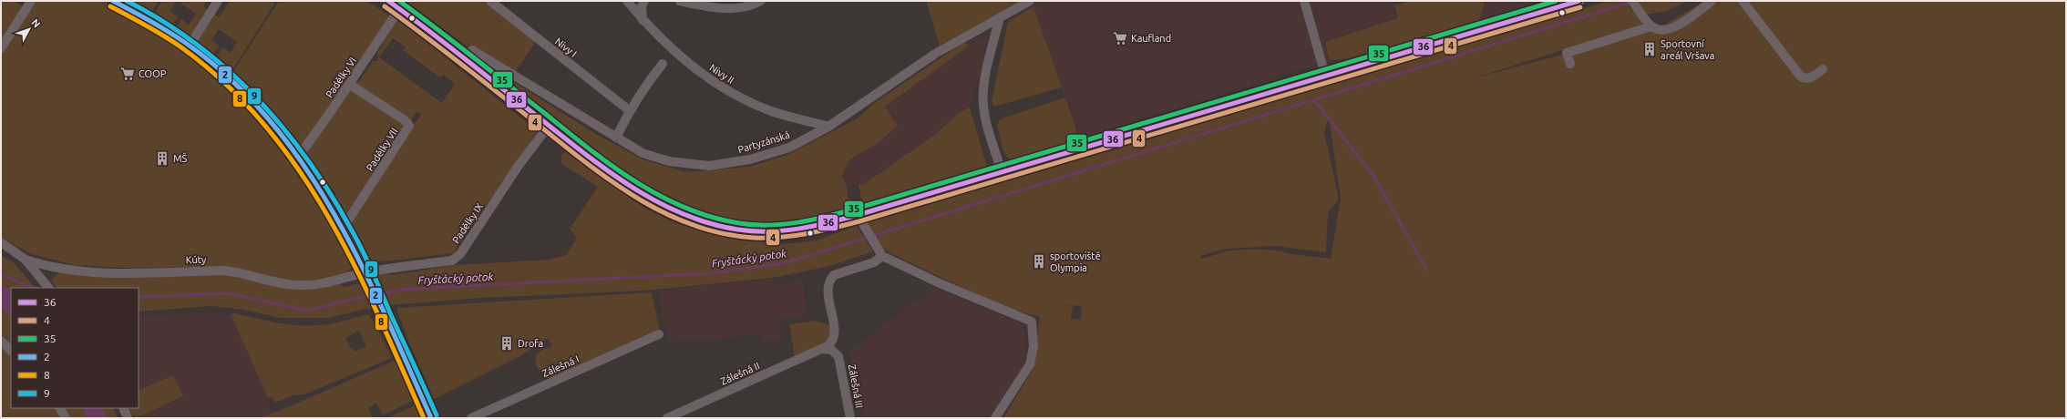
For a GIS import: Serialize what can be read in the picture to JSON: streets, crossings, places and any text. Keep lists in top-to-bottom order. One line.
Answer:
{"streets":{"street":["Nivy I","Nivy II","Padělky VI","Partyzánská","Padělky VII","Padělky IX","Kúty","Zálešná I","Zálešná II","Zálešná III"]},"crossings":[["Nivy II","Partyzánská"],["Padělky VI","Padělky VII"],["Padělky IX","Kúty"],["Zálešná II","Zálešná III"]],"water":["Fryštácký potok"],"places":{"supermarket":["Kaufland","COOP"],"building":["Sportovní areál Vršava","MŠ","sportoviště Olympia","Drofa"]},"lines":["transit line 36","transit line 35","transit line 2","transit line 9","transit line 4","transit line 8"],"legend":["36","4","35","2","8","9"],"north":"top right"}
